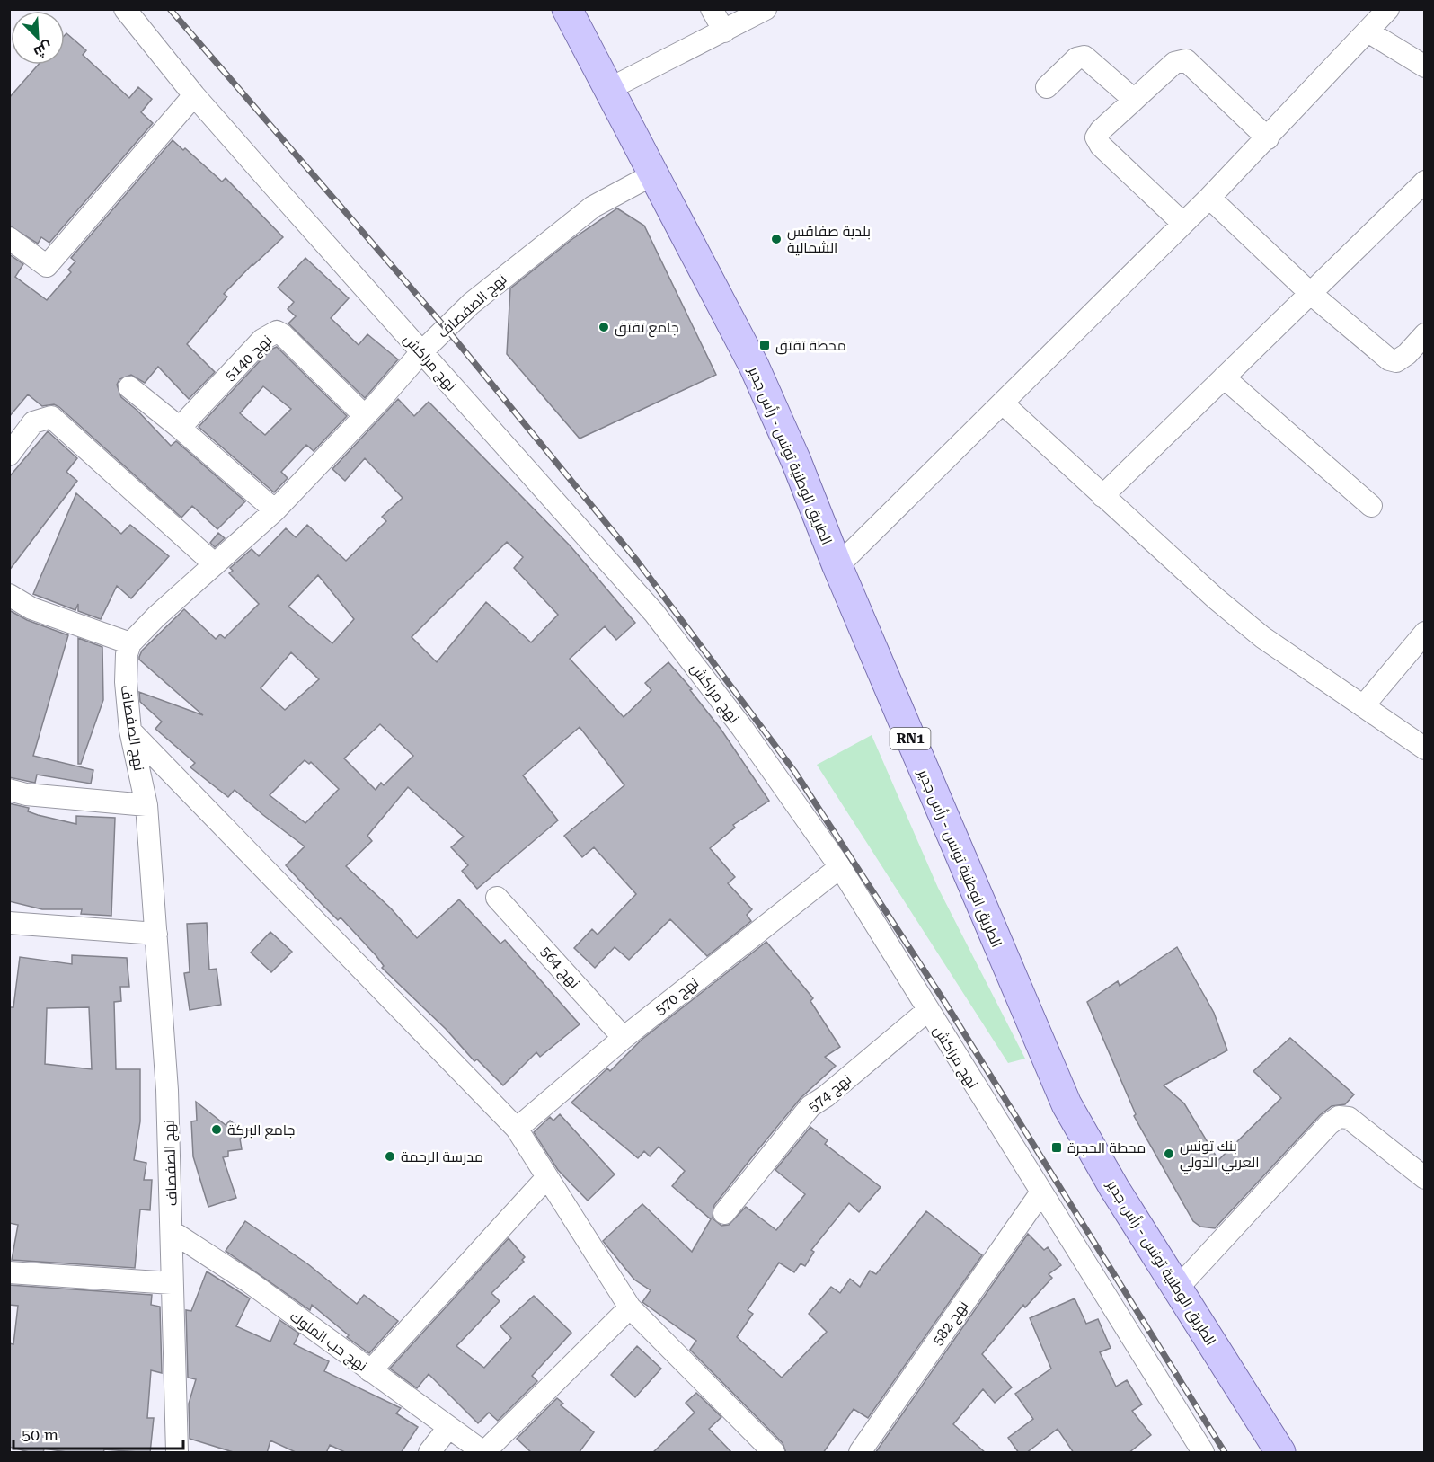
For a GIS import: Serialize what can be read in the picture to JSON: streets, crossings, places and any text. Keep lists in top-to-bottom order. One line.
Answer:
{"streets":{"main road":["الطريق الوطنية تونس - رأس جدير","RN1"],"street":["نهج الصفصاف","نهج 5140","نهج مراكش","نهج 564","نهج 570","نهج 574","نهج 582","نهج حب الملوك"]},"crossings":[["نهج الصفصاف","نهج 5140"],["نهج الصفصاف","نهج مراكش"],["نهج الصفصاف","الطريق الوطنية تونس - رأس جدير"],["نهج الصفصاف","نهج حب الملوك"],["نهج مراكش","نهج 570"],["نهج مراكش","نهج 574"],["نهج مراكش","نهج 582"],["نهج 564","نهج 570"]],"places":{"other":["بلدية صفاقس الشمالية","جامع تقتق","جامع البركة","بنك تونس العربي الدولي","مدرسة الرحمة"],"transit":["محطة تقتق","محطة الحجرة"]},"scale_bar":"50 m","north":"bottom right"}
